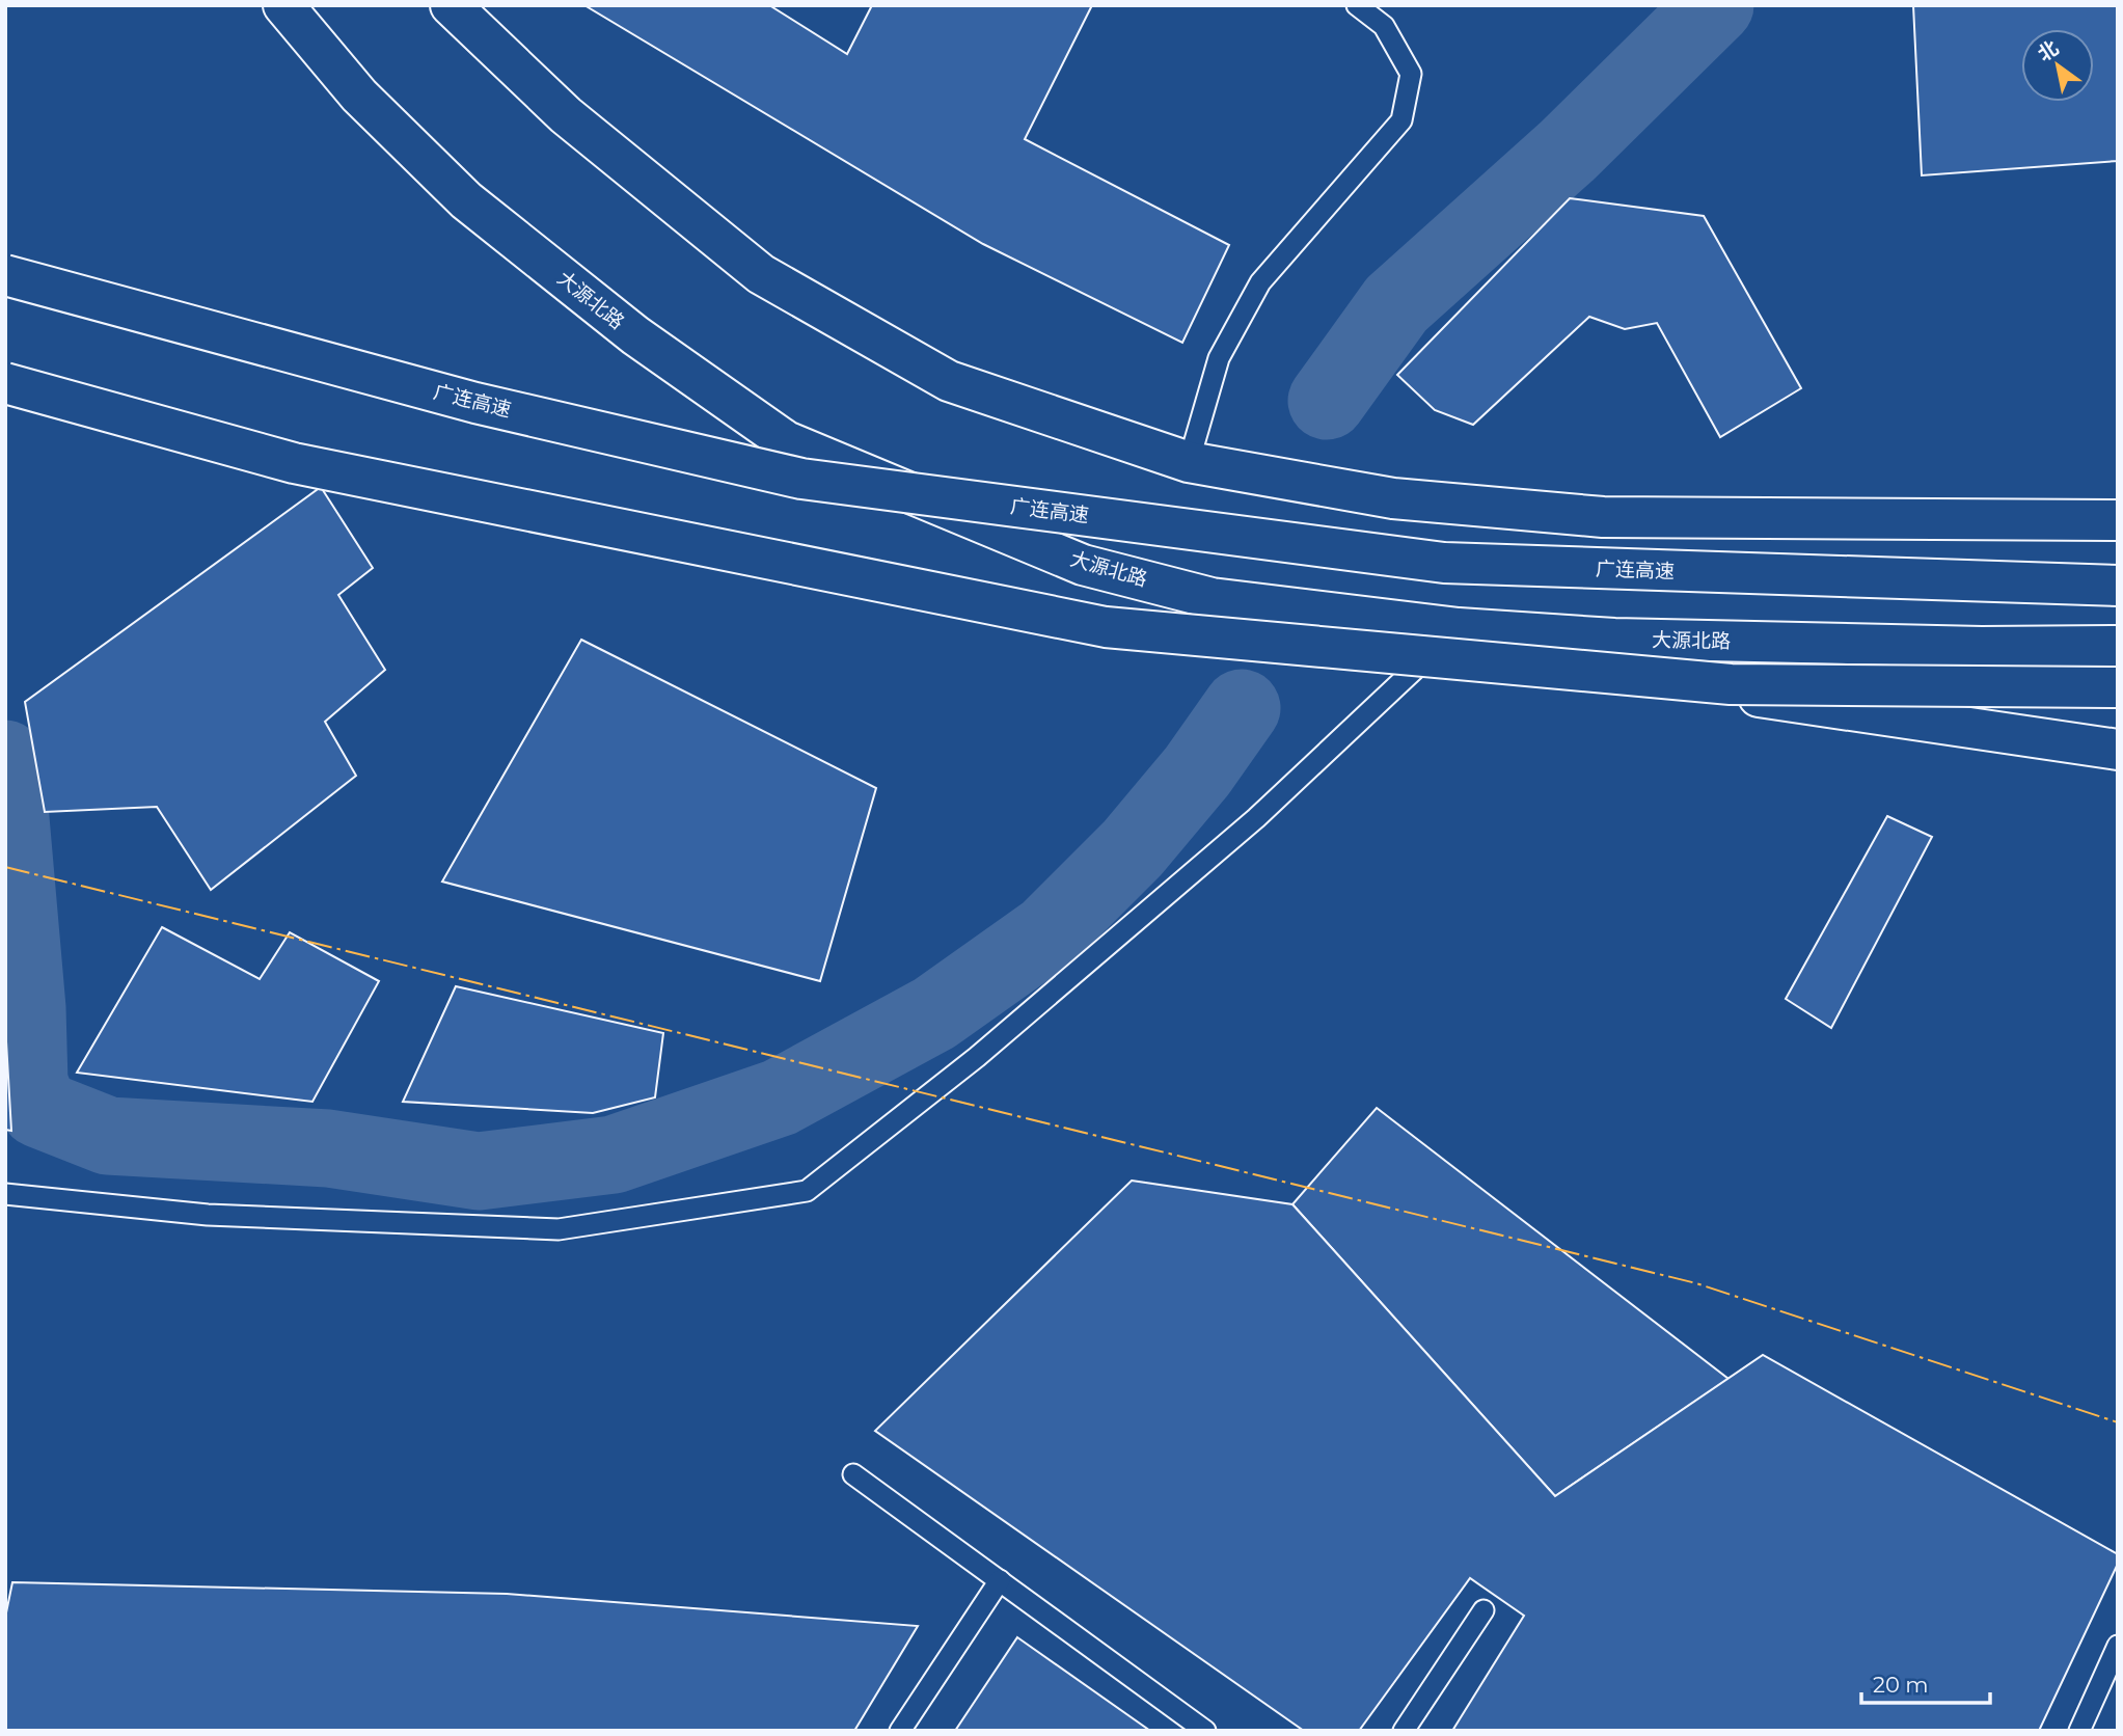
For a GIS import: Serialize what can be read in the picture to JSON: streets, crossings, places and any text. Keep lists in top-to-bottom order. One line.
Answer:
{"streets":{"main road":["大源北路","广连高速"]},"scale_bar":"20 m","north":"top left"}
